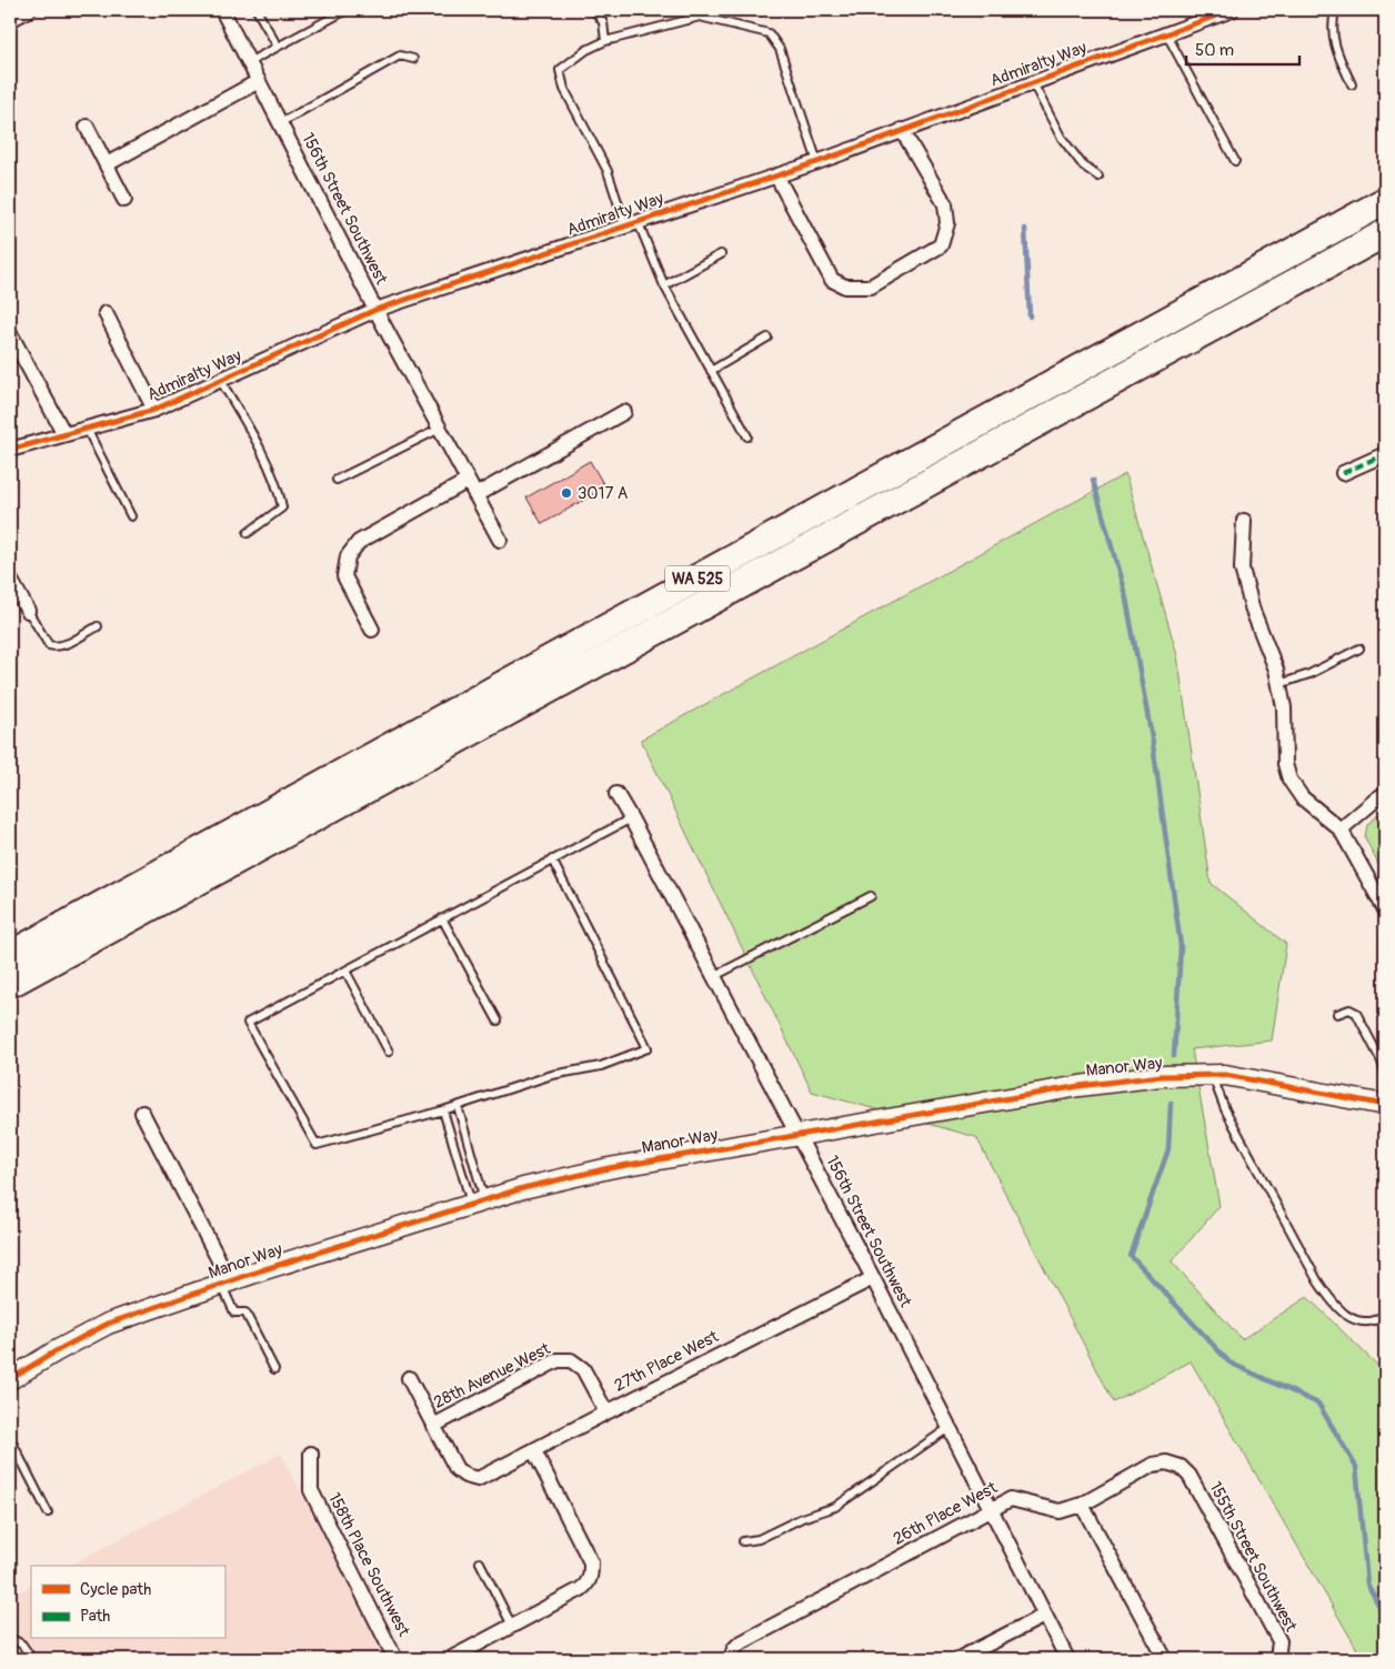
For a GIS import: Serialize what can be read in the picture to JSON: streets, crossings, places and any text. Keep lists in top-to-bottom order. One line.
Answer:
{"streets":{"highway":["WA 525"],"street":["Admiralty Way","156th Street Southwest","Manor Way","27th Place West","28th Avenue West","26th Place West","155th Street Southwest","158th Place Southwest"]},"crossings":[["Admiralty Way","156th Street Southwest"],["156th Street Southwest","Manor Way"],["156th Street Southwest","27th Place West"],["156th Street Southwest","26th Place West"],["27th Place West","28th Avenue West"],["26th Place West","155th Street Southwest"]],"places":["3017 A"],"legend":["Cycle path","Path"],"scale_bar":"50 m"}
